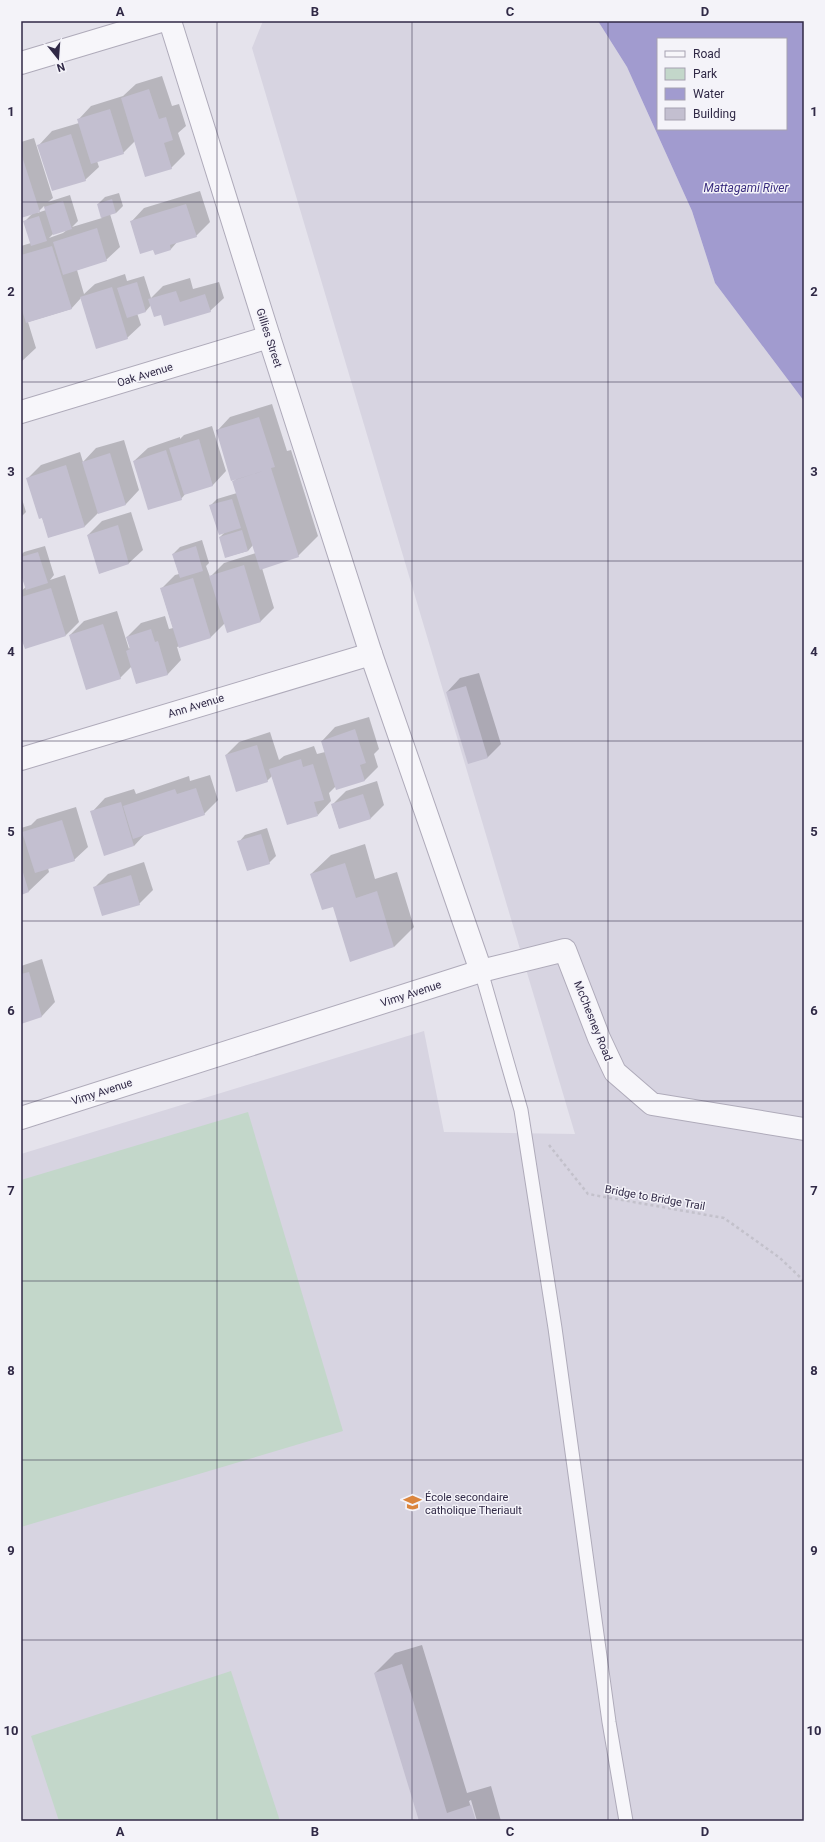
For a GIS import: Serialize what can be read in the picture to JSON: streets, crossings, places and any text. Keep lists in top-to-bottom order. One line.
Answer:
{"streets":{"street":["Gillies Street","Oak Avenue","Ann Avenue","Vimy Avenue","McChesney Road"],"path":["Bridge to Bridge Trail"]},"crossings":[["Gillies Street","Oak Avenue"],["Gillies Street","Ann Avenue"],["Vimy Avenue","McChesney Road"]],"water":["Mattagami River"],"places":{"school or university":["École secondaire catholique Theriault"]},"legend":["Road","Park","Water","Building"],"north":"bottom","grid":{"columns":["A","B","C","D"],"rows":["1","2","3","4","5","6","7","8","9","10"]}}
